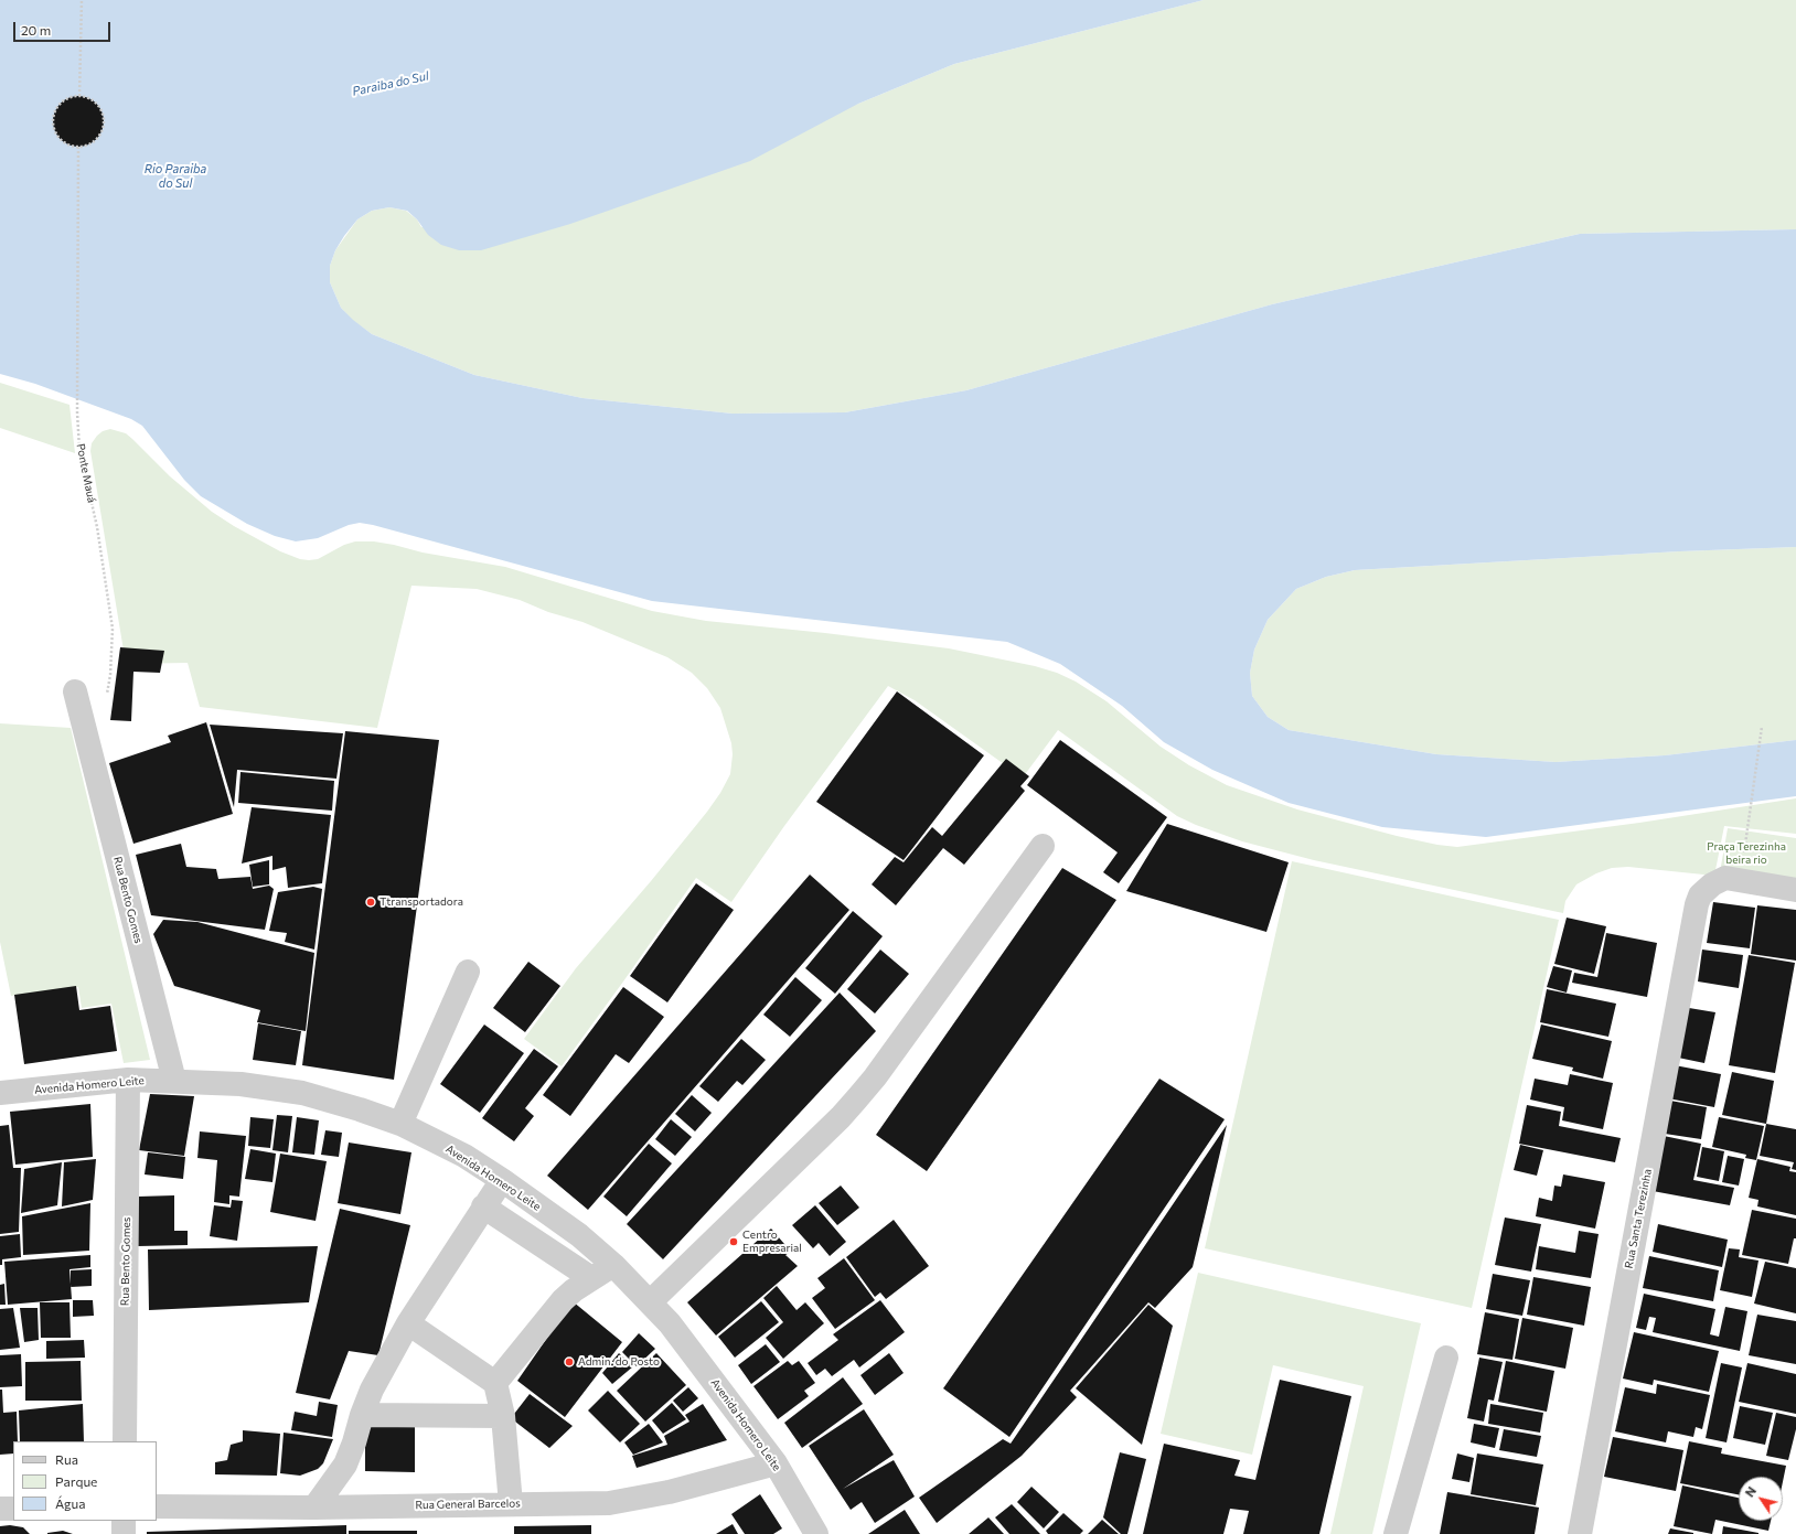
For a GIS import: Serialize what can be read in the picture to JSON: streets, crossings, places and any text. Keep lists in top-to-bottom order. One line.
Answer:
{"streets":{"street":["Rua Bento Gomes","Avenida Homero Leite","Rua Santa Terezinha","Rua General Barcelos"],"path":["Ponte Mauá"]},"crossings":[["Rua Bento Gomes","Avenida Homero Leite"],["Avenida Homero Leite","Rua General Barcelos"]],"water":["Paraiba do Sul","Rio Paraiba do Sul"],"parks":["Praça Terezinha beira rio"],"places":["Ttransportadora","Centro Empresarial","Admin. do Posto"],"legend":["Rua","Parque","Água"],"scale_bar":"20 m","north":"top left"}
